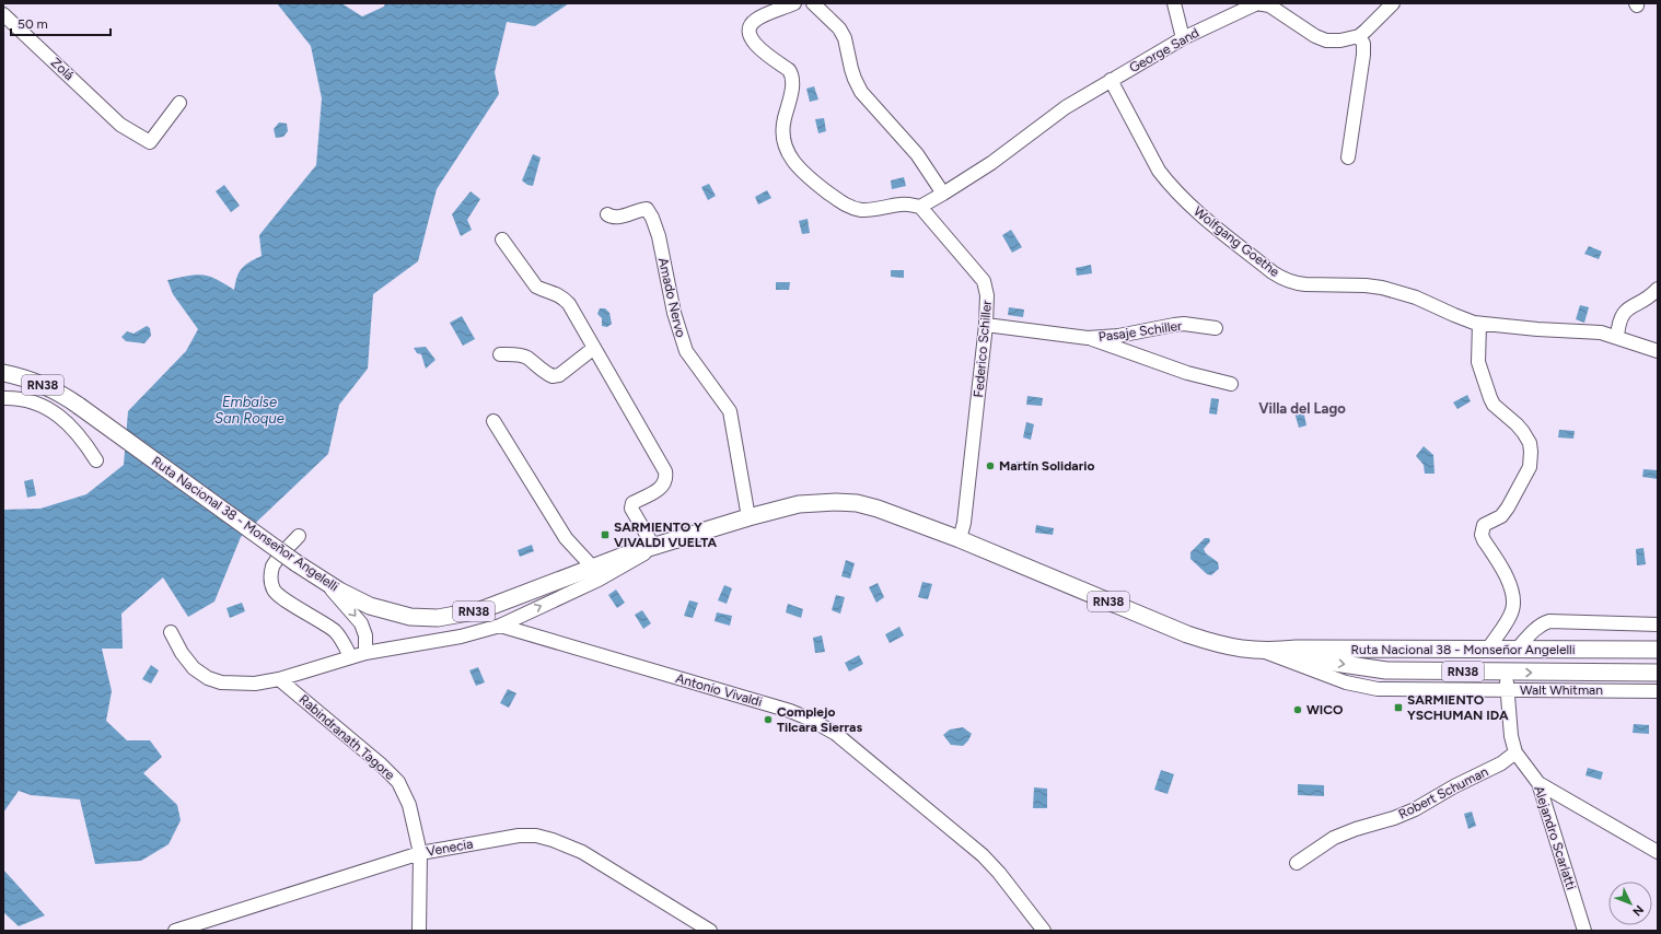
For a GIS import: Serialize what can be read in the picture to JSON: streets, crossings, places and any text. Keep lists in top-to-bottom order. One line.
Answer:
{"streets":{"main road":["RN38","Ruta Nacional 38 - Monseñor Angelelli"],"street":["George Sand","Zolá","Wolfgang Goethe","Amado Nervo","Pasaje Schiller","Federico Schiller","Antonio Vivaldi","Walt Whitman","Rabindranath Tagore","Robert Schuman","Alejandro Scarlatti","Venecia"]},"crossings":[["George Sand","Wolfgang Goethe"],["Amado Nervo","Ruta Nacional 38 - Monseñor Angelelli"],["Pasaje Schiller","Federico Schiller"],["Federico Schiller","Ruta Nacional 38 - Monseñor Angelelli"],["Ruta Nacional 38 - Monseñor Angelelli","Walt Whitman"],["Ruta Nacional 38 - Monseñor Angelelli","Alejandro Scarlatti"],["Walt Whitman","Alejandro Scarlatti"],["Rabindranath Tagore","Venecia"],["Robert Schuman","Alejandro Scarlatti"]],"districts":["Villa del Lago"],"water":["Embalse San Roque"],"places":{"other":["Martín Solidario","WICO","Complejo Tilcara Sierras"],"transit":["SARMIENTO Y VIVALDI VUELTA","SARMIENTO YSCHUMAN IDA"]},"scale_bar":"50 m","north":"bottom right"}
